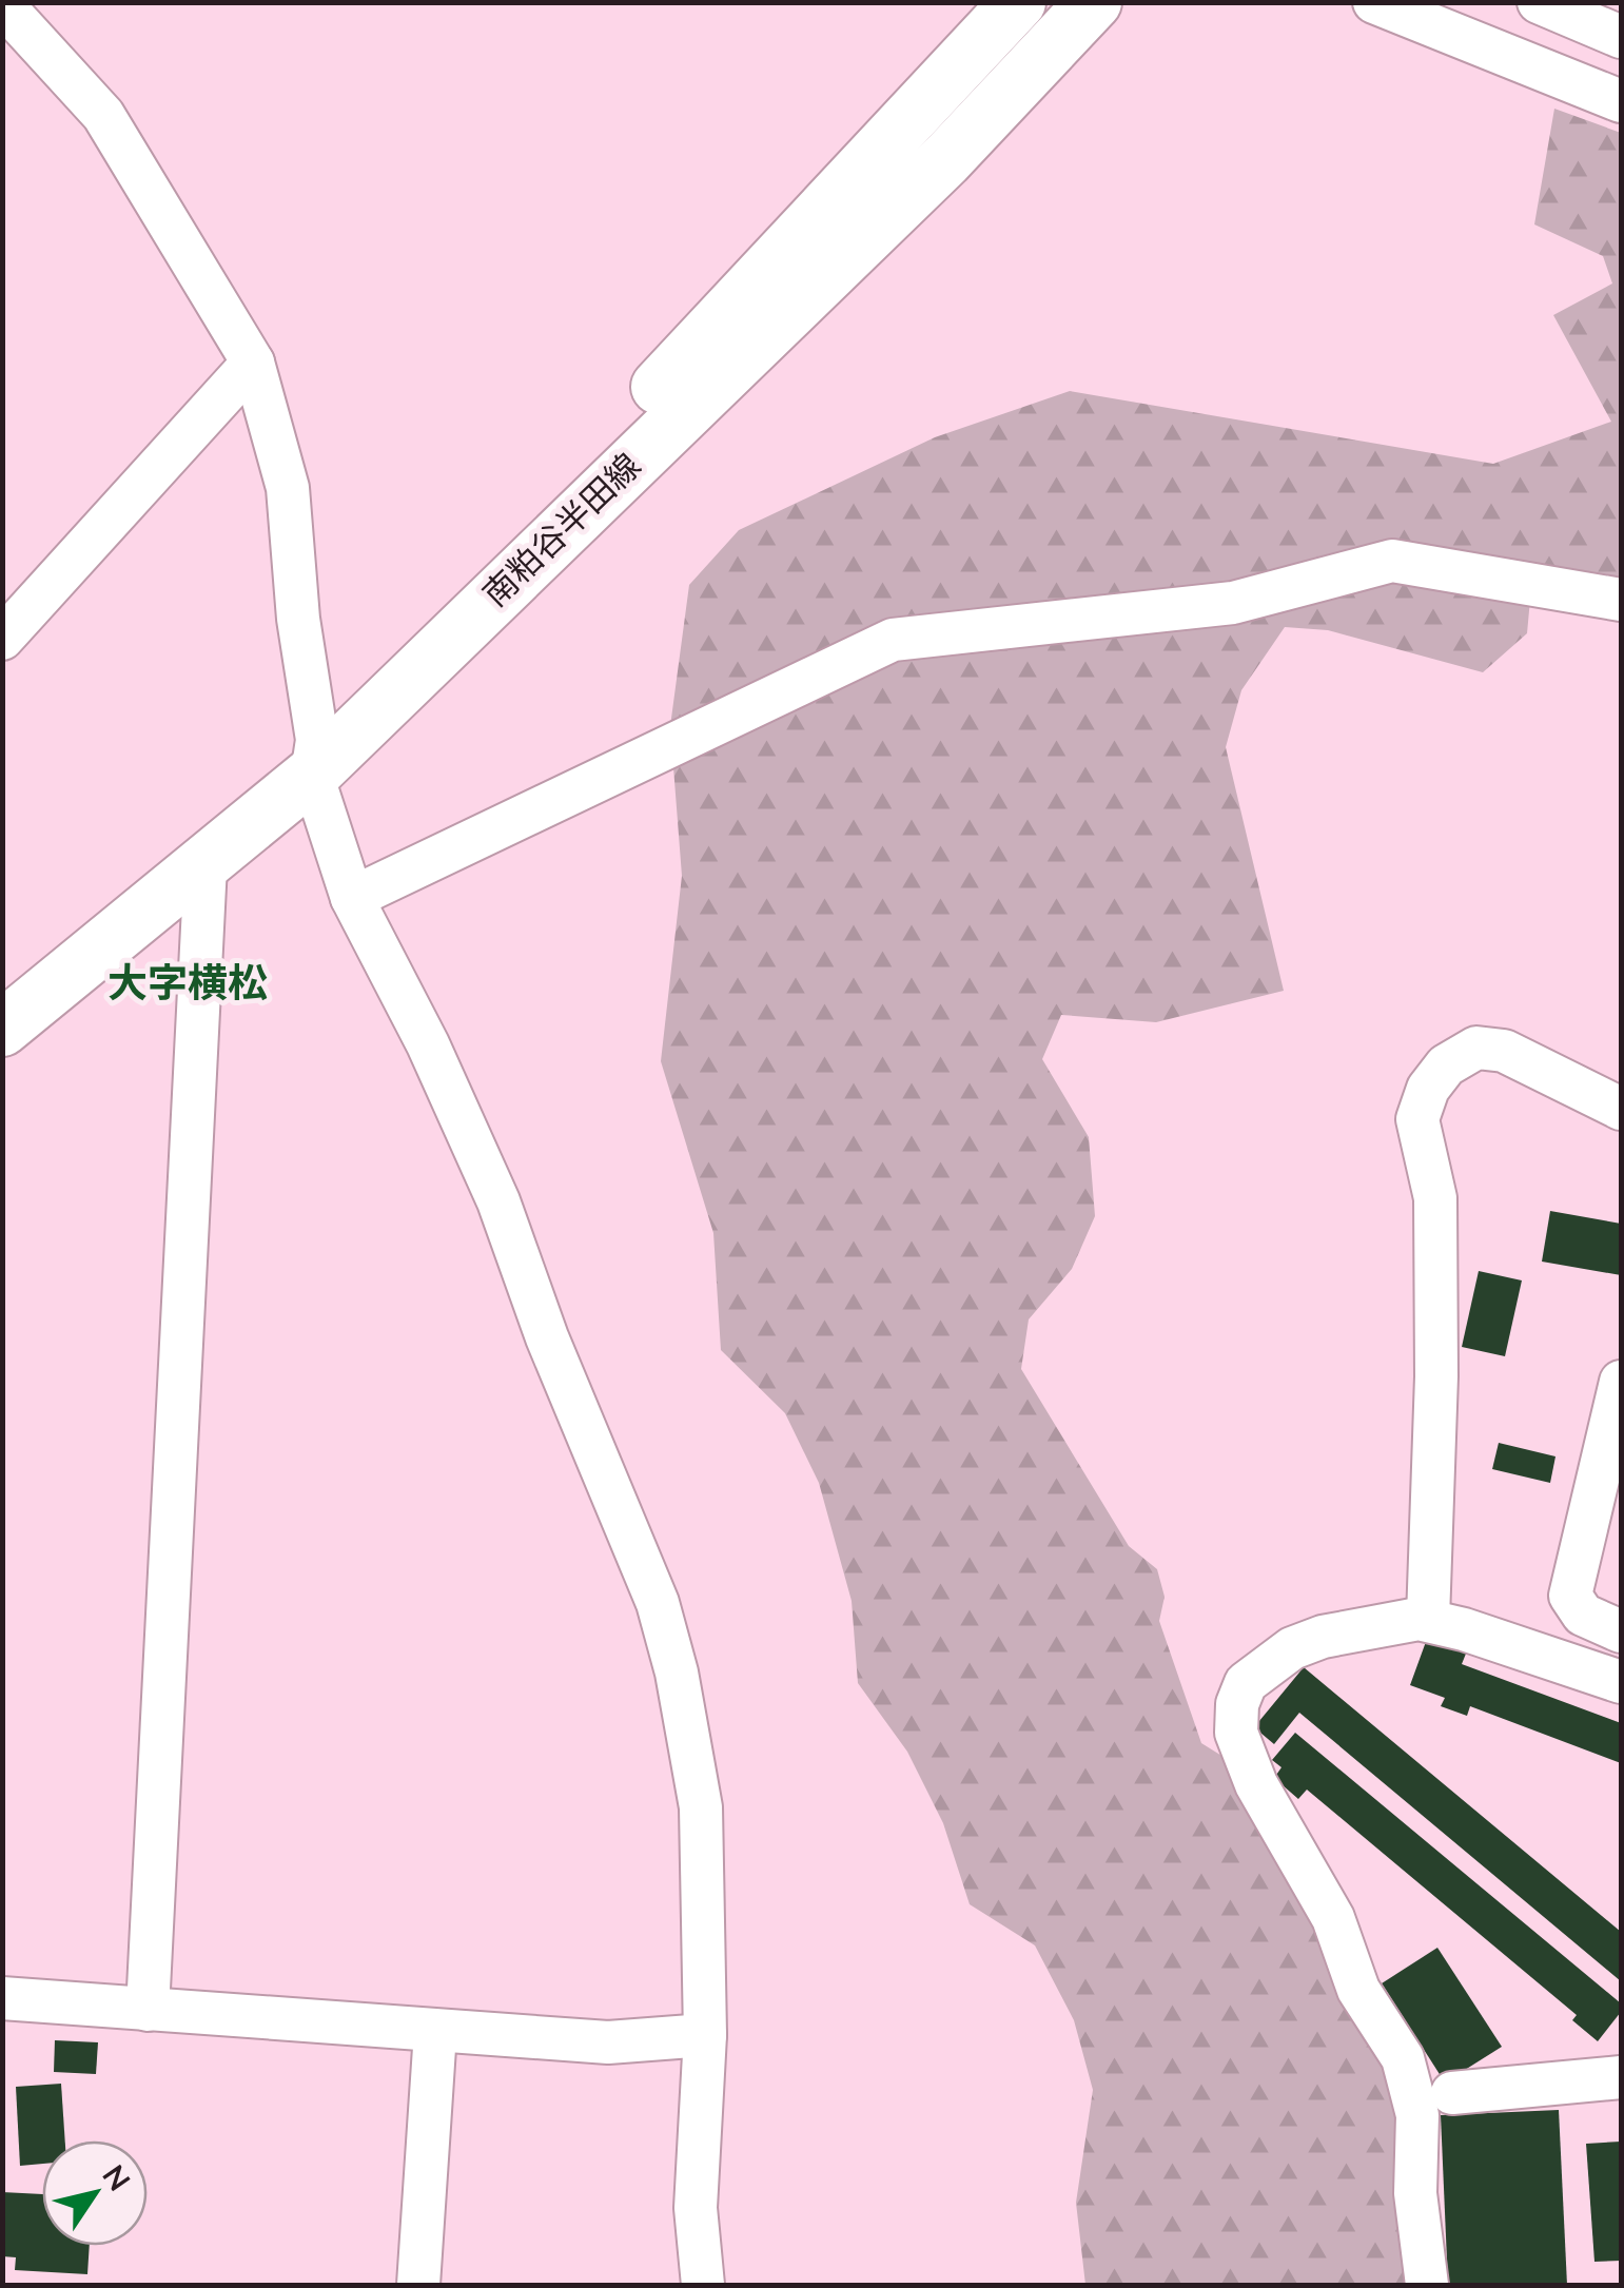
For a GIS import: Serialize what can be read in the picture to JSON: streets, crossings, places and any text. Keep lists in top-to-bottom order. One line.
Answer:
{"streets":{"main road":["南粕谷半田線"]},"districts":["大字横松"],"north":"top right"}
